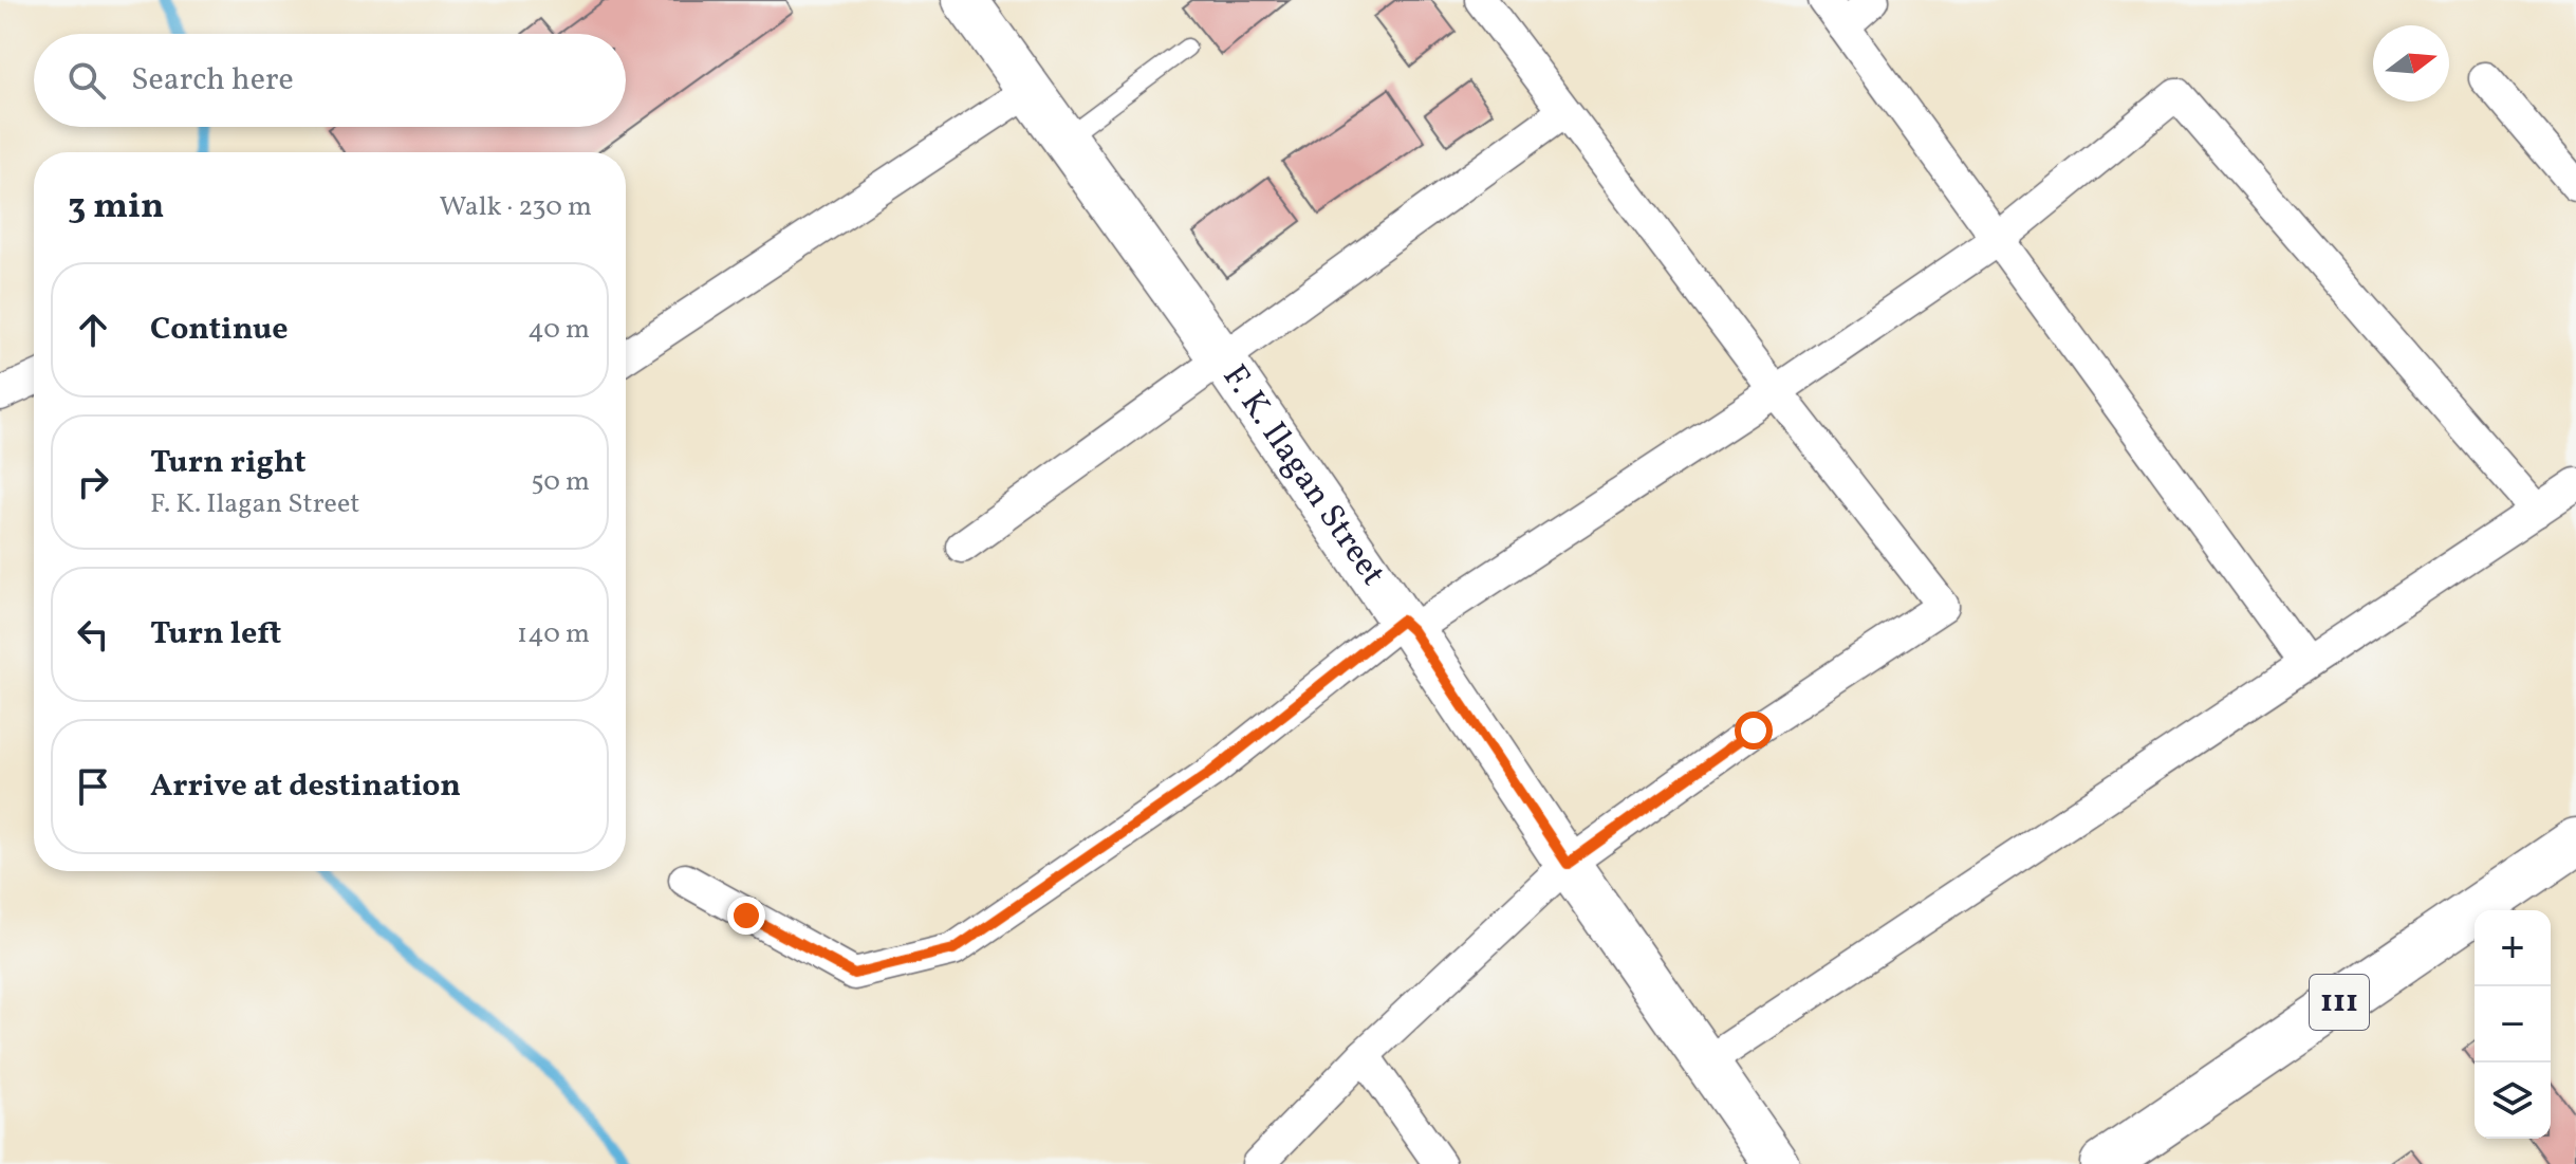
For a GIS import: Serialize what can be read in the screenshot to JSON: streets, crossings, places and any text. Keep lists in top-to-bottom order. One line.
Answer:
{"streets":{"main road":["111"],"street":["F. K. Ilagan Street"]},"north":"right","page":{"search":"Search here","heading":["3 min","Walk · 230 m"],"list":[["Continue","40 m"],["Turn right","F. K. Ilagan Street","50 m"],["Turn left","140 m"],"Arrive at destination"],"map_buttons":["+","−"]}}
